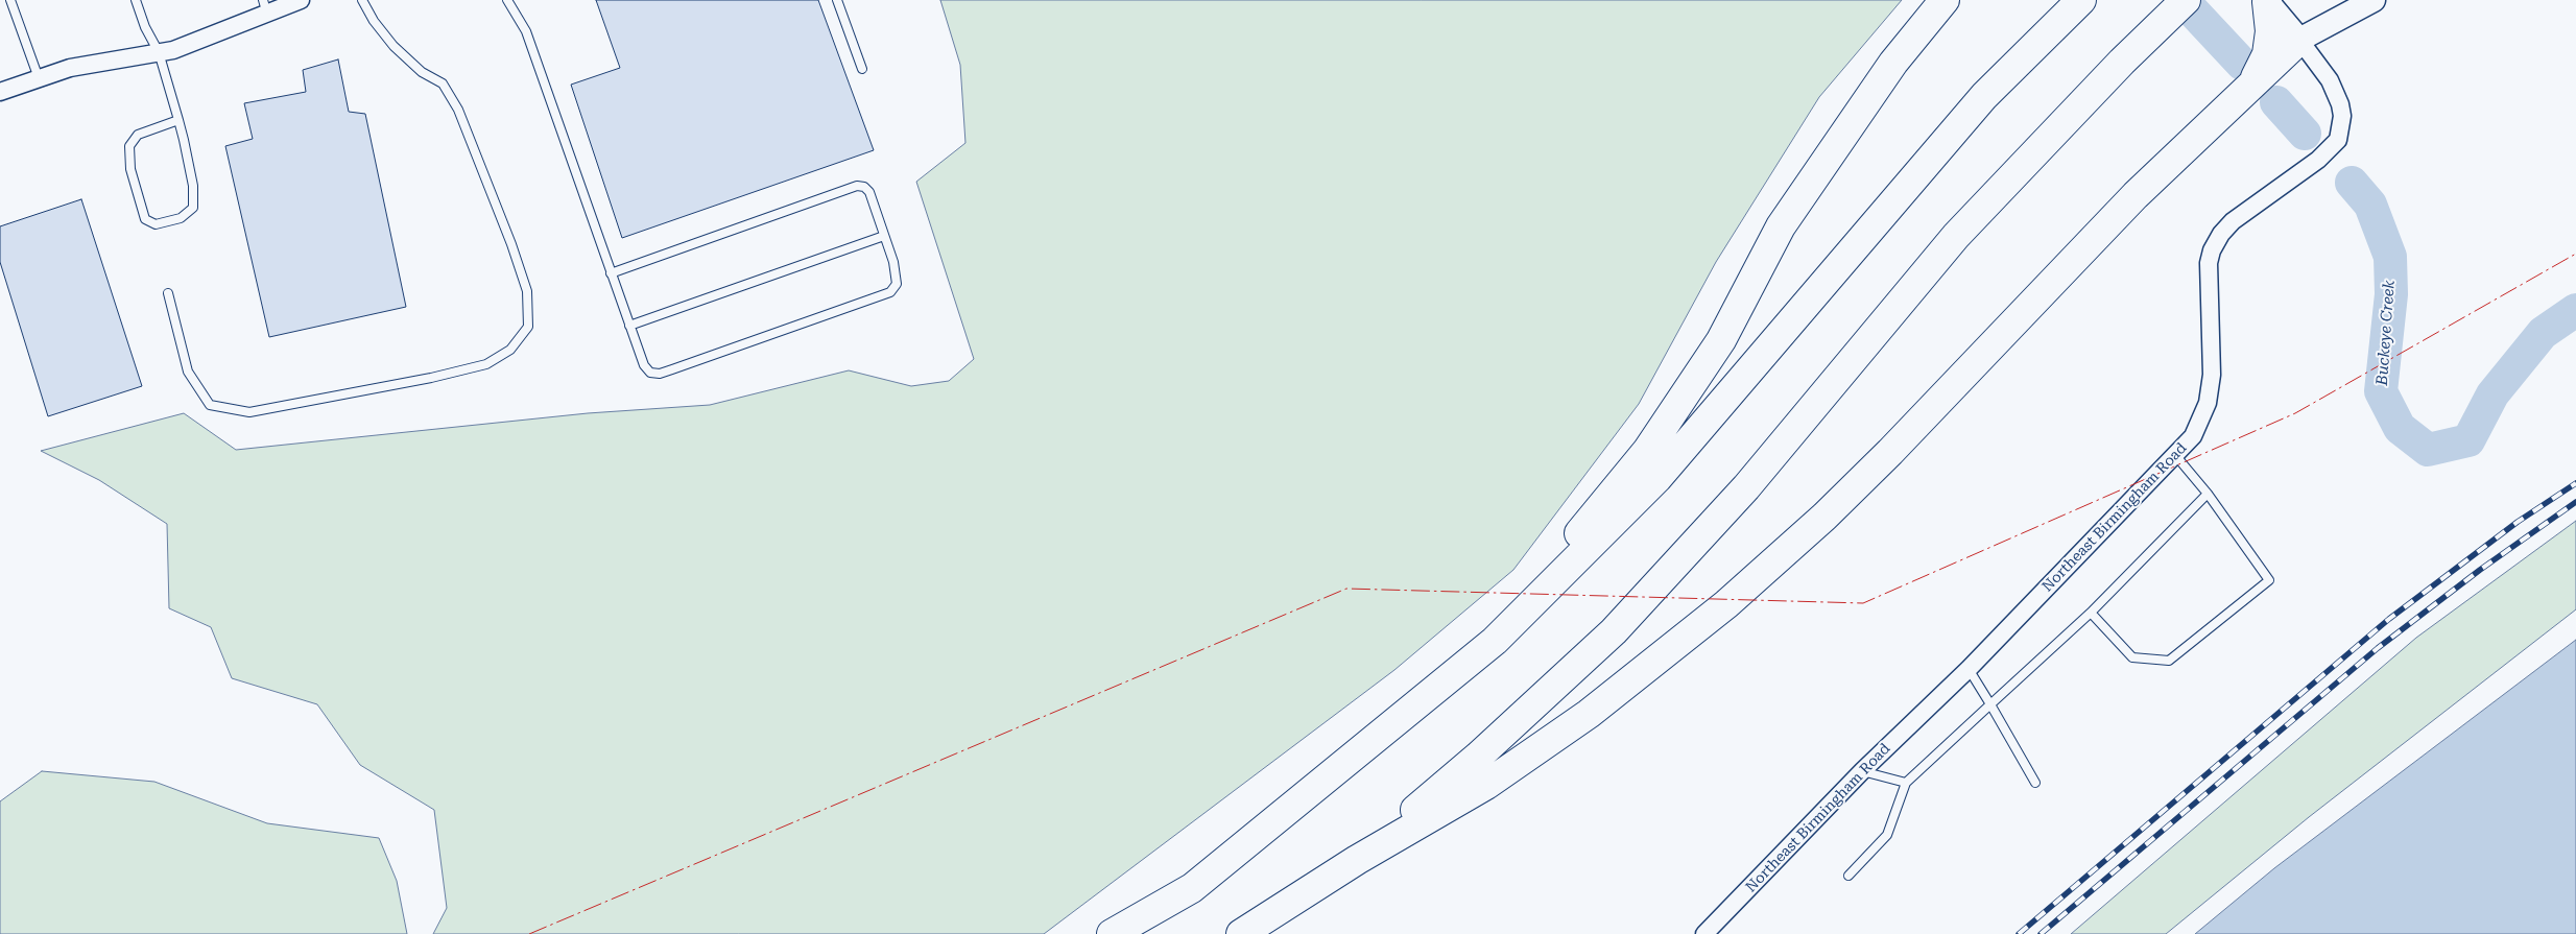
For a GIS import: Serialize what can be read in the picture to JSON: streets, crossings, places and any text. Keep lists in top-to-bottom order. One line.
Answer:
{"streets":{"street":["Northeast Birmingham Road"]},"water":["Buckeye Creek"]}
